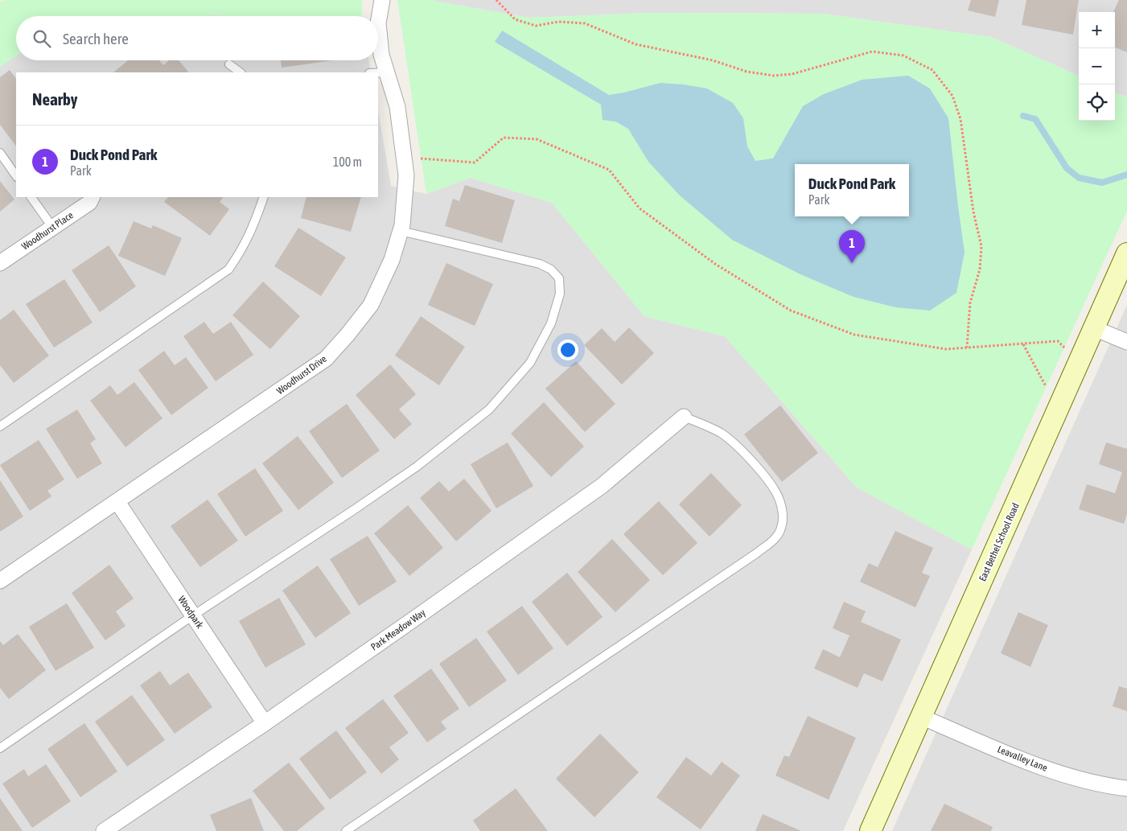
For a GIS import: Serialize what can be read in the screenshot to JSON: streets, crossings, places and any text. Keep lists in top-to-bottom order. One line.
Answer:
{"streets":{"street":["Woodhurst Place","Woodhurst Drive","East Bethel School Road","Woodpark","Park Meadow Way","Leavalley Lane"]},"crossings":[["Woodhurst Drive","Woodpark"],["East Bethel School Road","Leavalley Lane"],["Woodpark","Park Meadow Way"]],"page":{"map_buttons":["+","−"],"search":"Search here","heading":"Nearby","list":[{"mark":"1","name":"Duck Pond Park","note":"Park","value":"100 m"}],"popup":["Duck Pond Park","Park"],"pins":"1"}}
